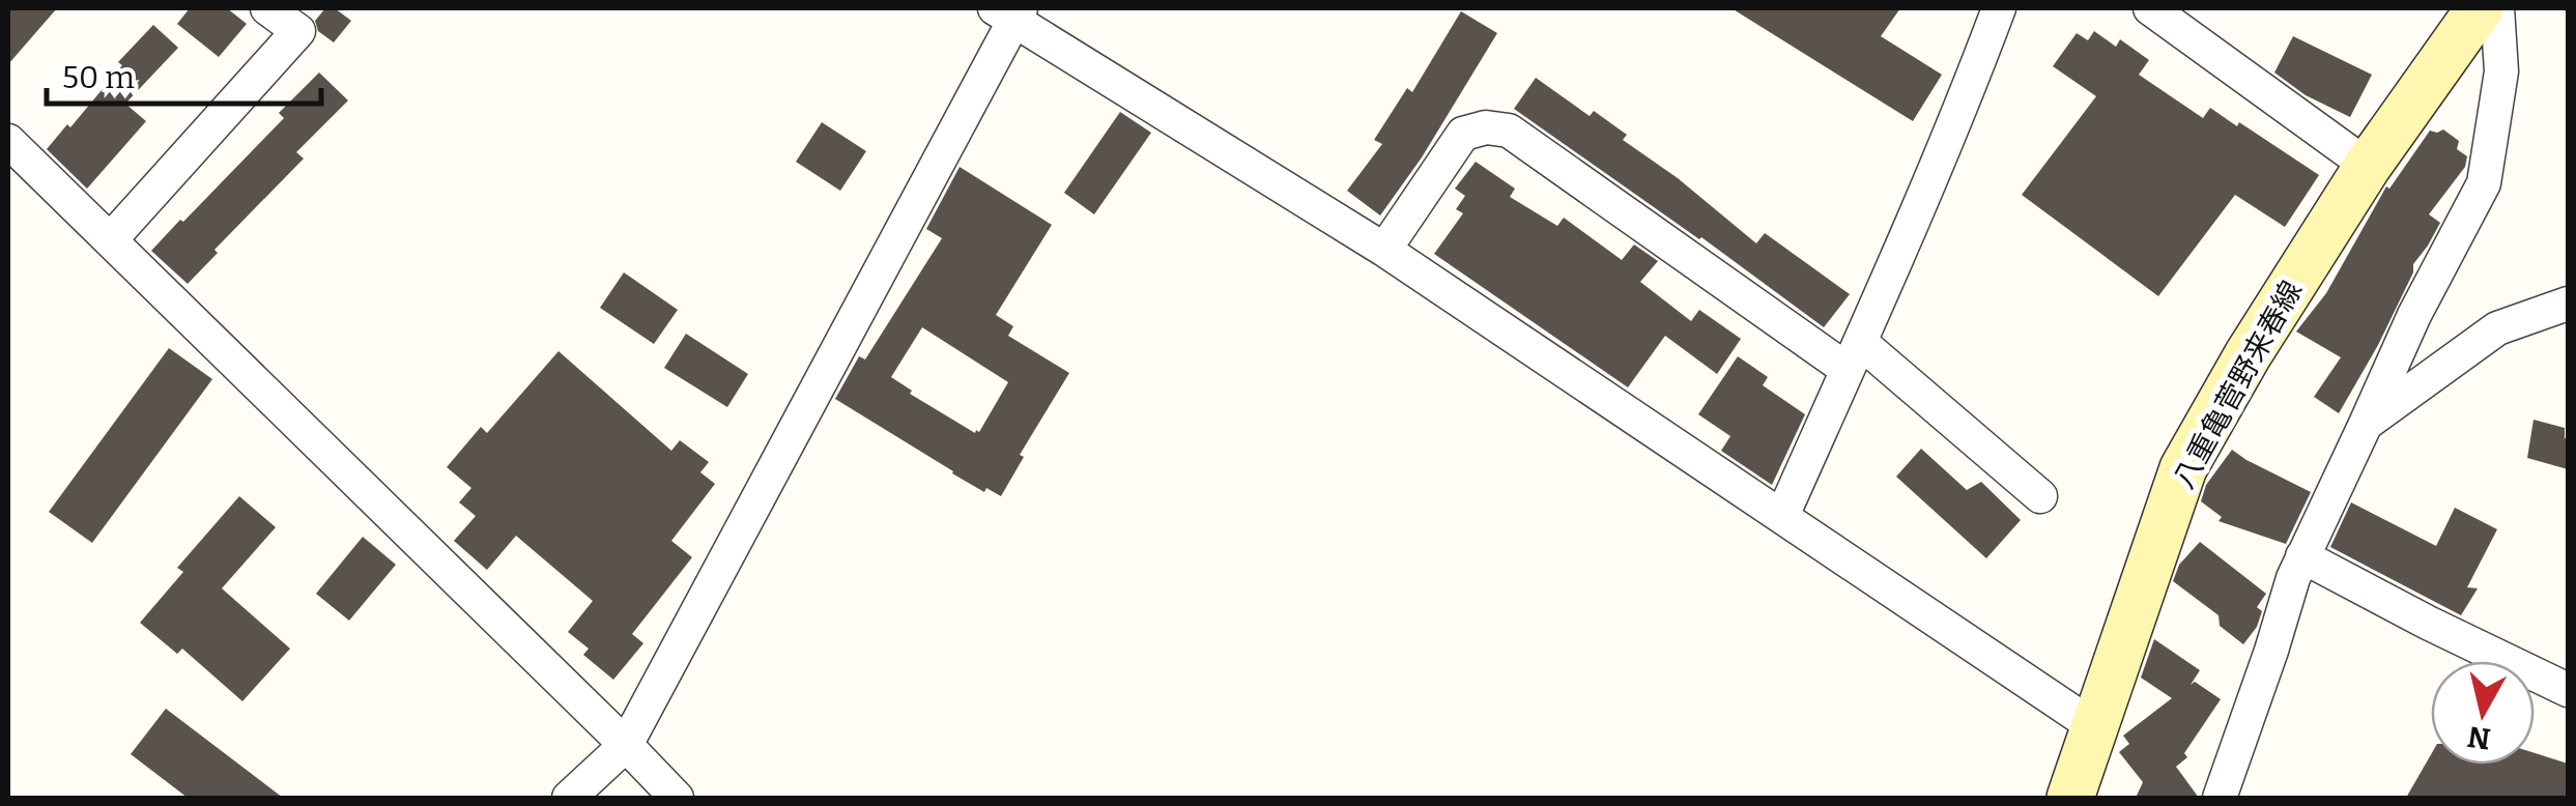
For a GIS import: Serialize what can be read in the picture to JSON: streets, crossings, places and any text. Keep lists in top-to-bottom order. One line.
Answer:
{"streets":{"main road":["八重亀菅野来春線"]},"scale_bar":"50 m","north":"bottom"}
